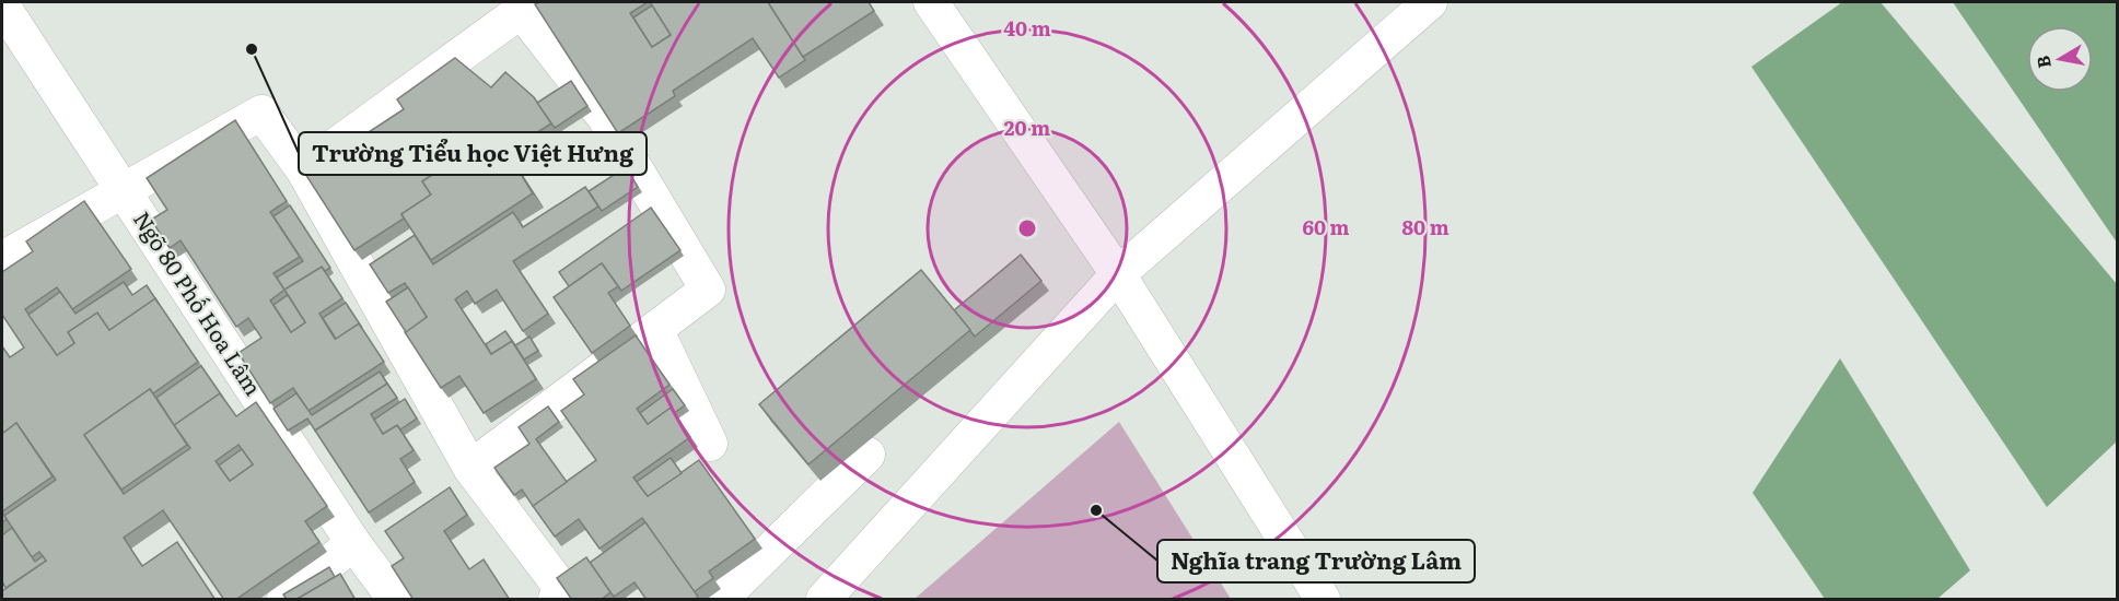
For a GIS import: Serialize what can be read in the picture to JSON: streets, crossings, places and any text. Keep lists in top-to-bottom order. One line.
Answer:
{"streets":{"street":["Ngõ 80 Phố Hoa Lâm"]},"places":["Trường Tiểu học Việt Hưng","Nghĩa trang Trường Lâm"],"north":"left","rings":["40 m","20 m","60 m","80 m"]}
